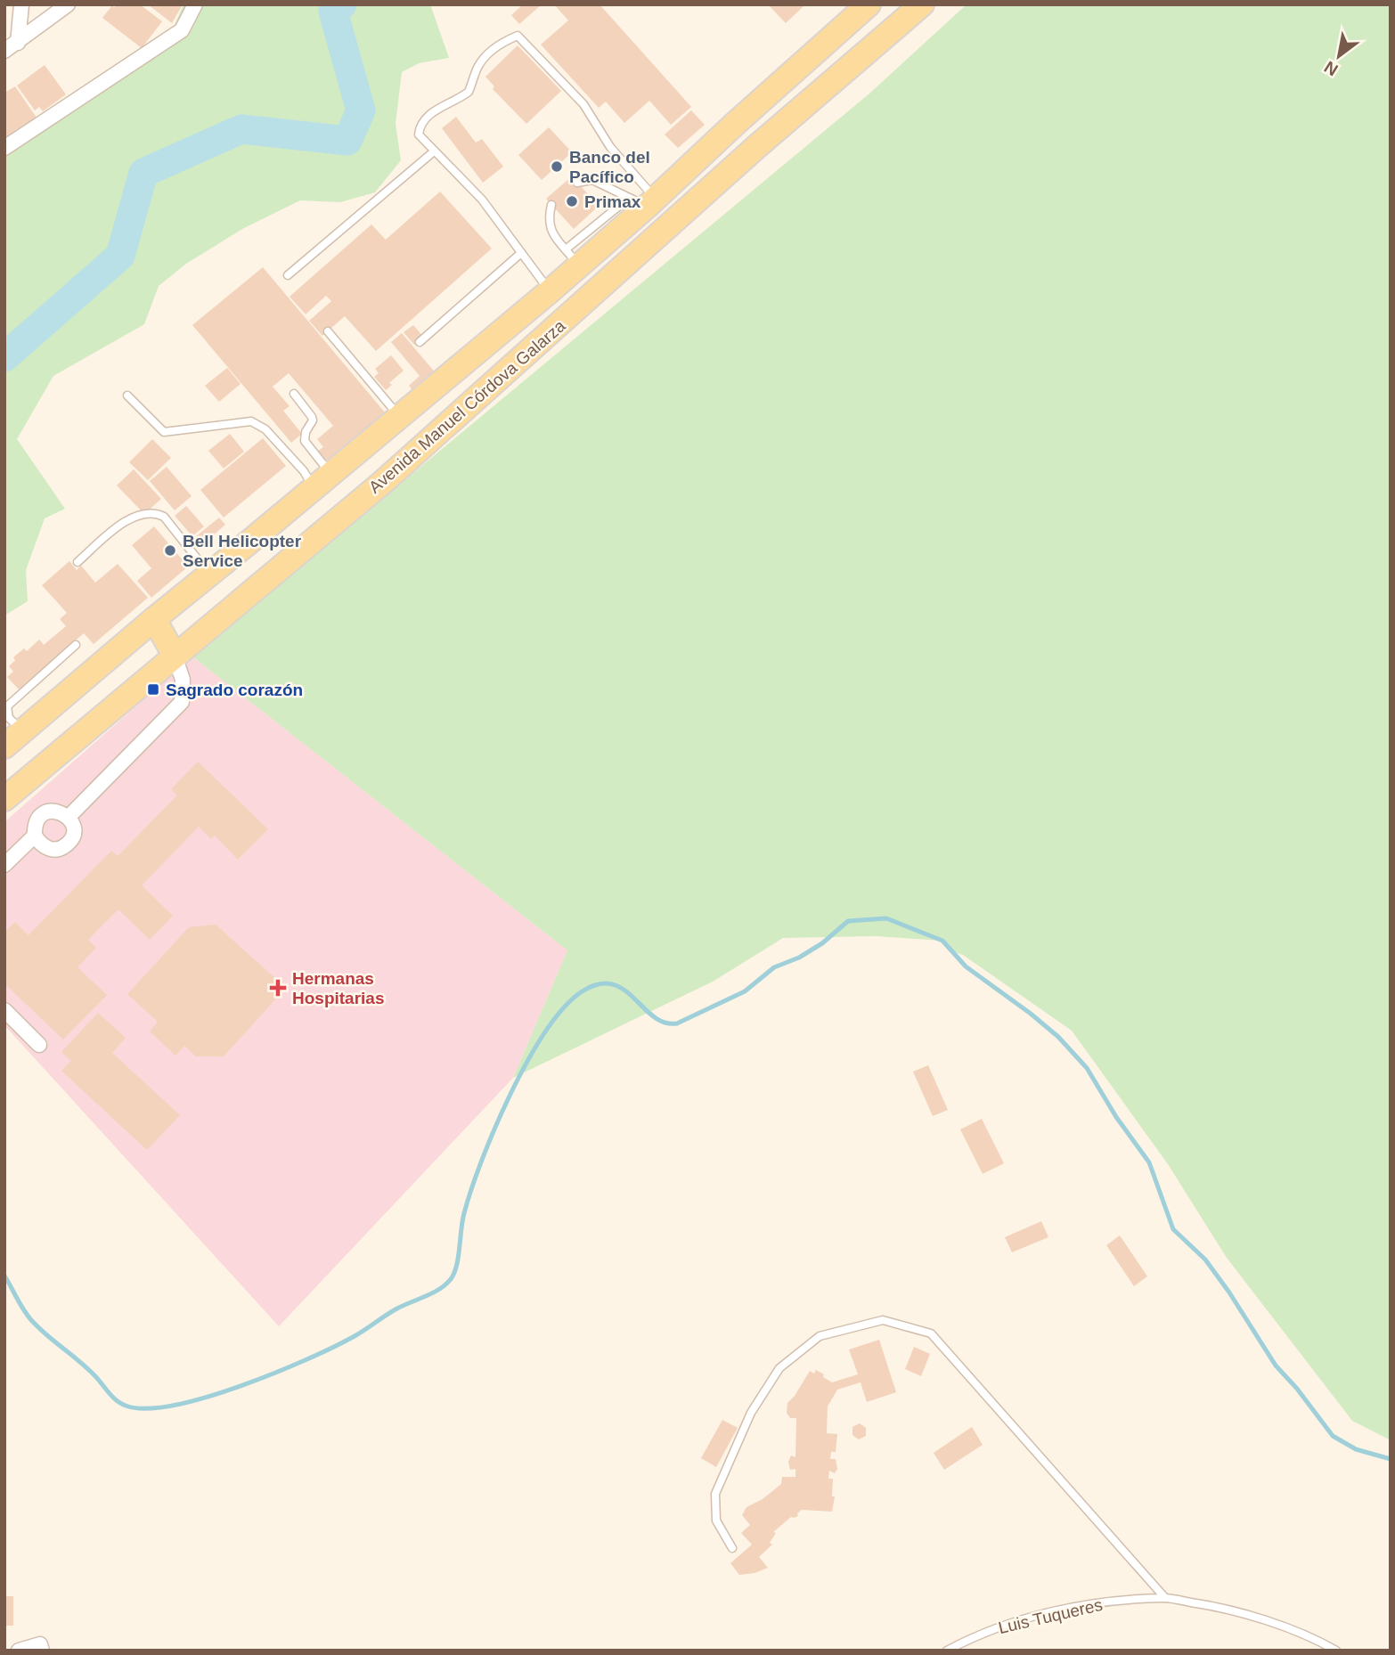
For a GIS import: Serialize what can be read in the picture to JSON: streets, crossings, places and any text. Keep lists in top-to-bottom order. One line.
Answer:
{"streets":{"main road":["Avenida Manuel Córdova Galarza"],"lane":["Luis Tuqueres"]},"places":{"other":["Banco del Pacífico","Primax","Bell Helicopter Service"],"transit":["Sagrado corazón"],"health":["Hermanas Hospitarias"]},"north":"bottom left"}
